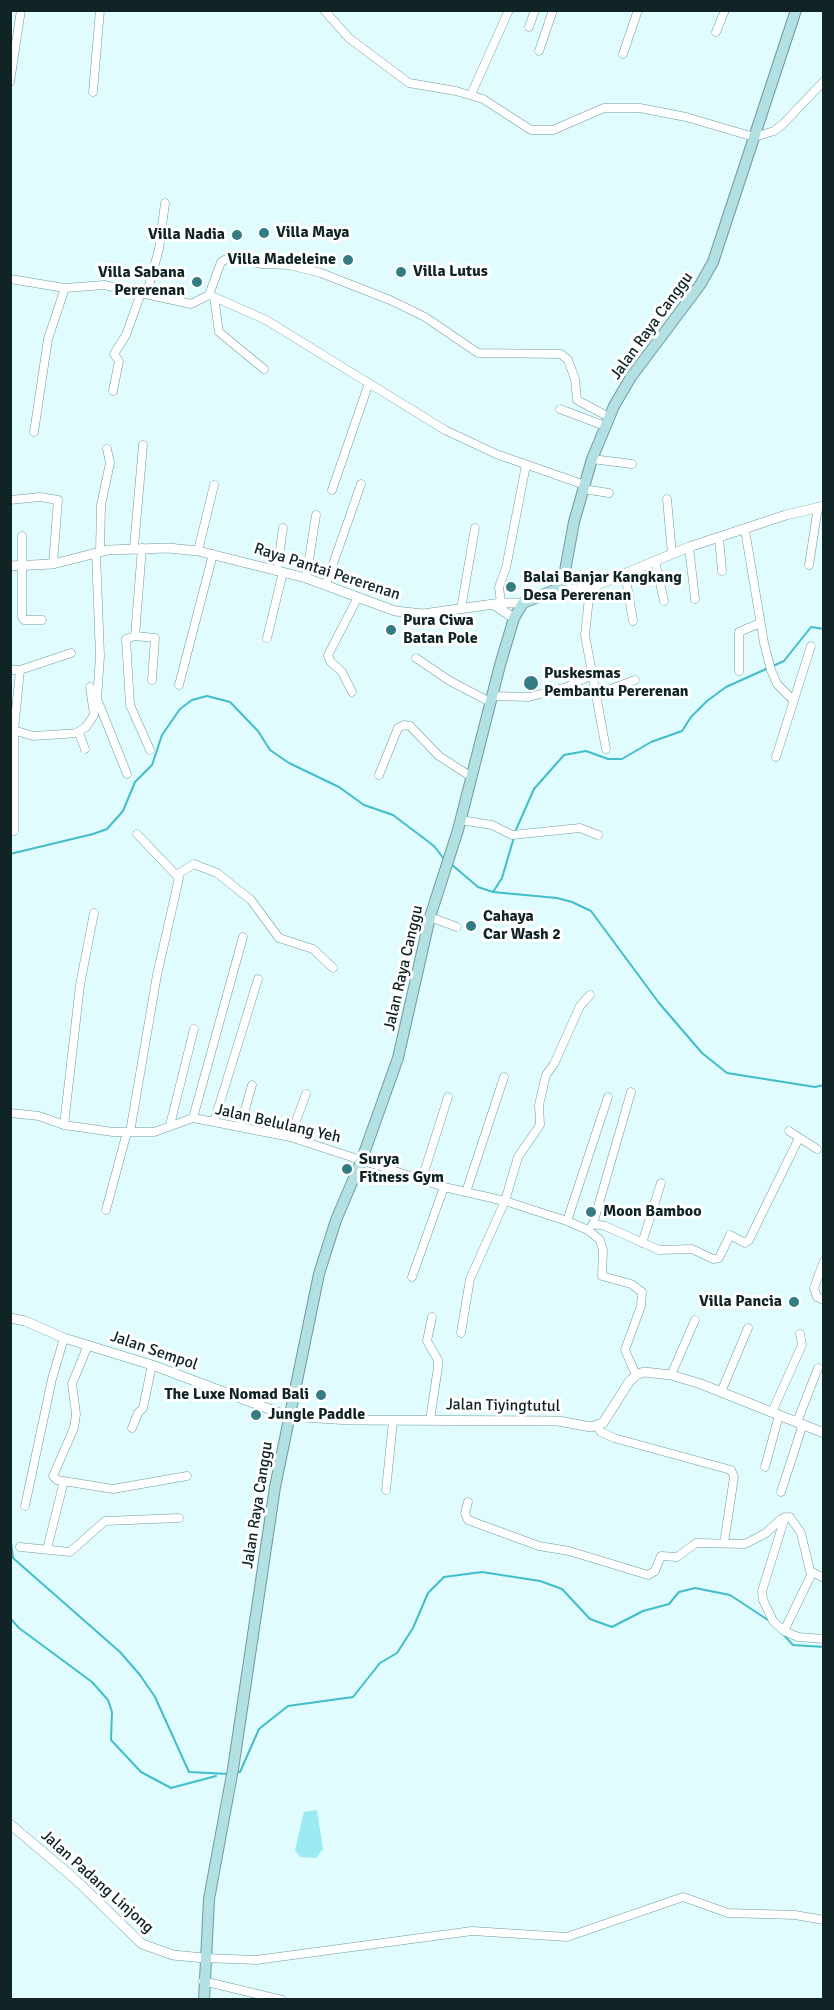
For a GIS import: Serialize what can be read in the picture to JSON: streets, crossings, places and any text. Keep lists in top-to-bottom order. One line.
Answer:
{"streets":{"main road":["Jalan Raya Canggu"],"street":["Raya Pantai Pererenan","Jalan Belulang Yeh","Jalan Sempol","Jalan Tiyingtutul","Jalan Padang Linjong"]},"crossings":[["Jalan Raya Canggu","Raya Pantai Pererenan"],["Jalan Raya Canggu","Jalan Belulang Yeh"],["Jalan Raya Canggu","Jalan Sempol"],["Jalan Raya Canggu","Jalan Tiyingtutul"],["Jalan Raya Canggu","Jalan Padang Linjong"],["Jalan Sempol","Jalan Tiyingtutul"]],"places":["Villa Maya","Villa Nadia","Villa Madeleine","Villa Lutus","Villa Sabana Pererenan","Balai Banjar Kangkang Desa Pererenan","Pura Ciwa Batan Pole","Puskesmas Pembantu Pererenan","Cahaya Car Wash 2","Surya Fitness Gym","Moon Bamboo","Villa Pancia","The Luxe Nomad Bali","Jungle Paddle"]}
